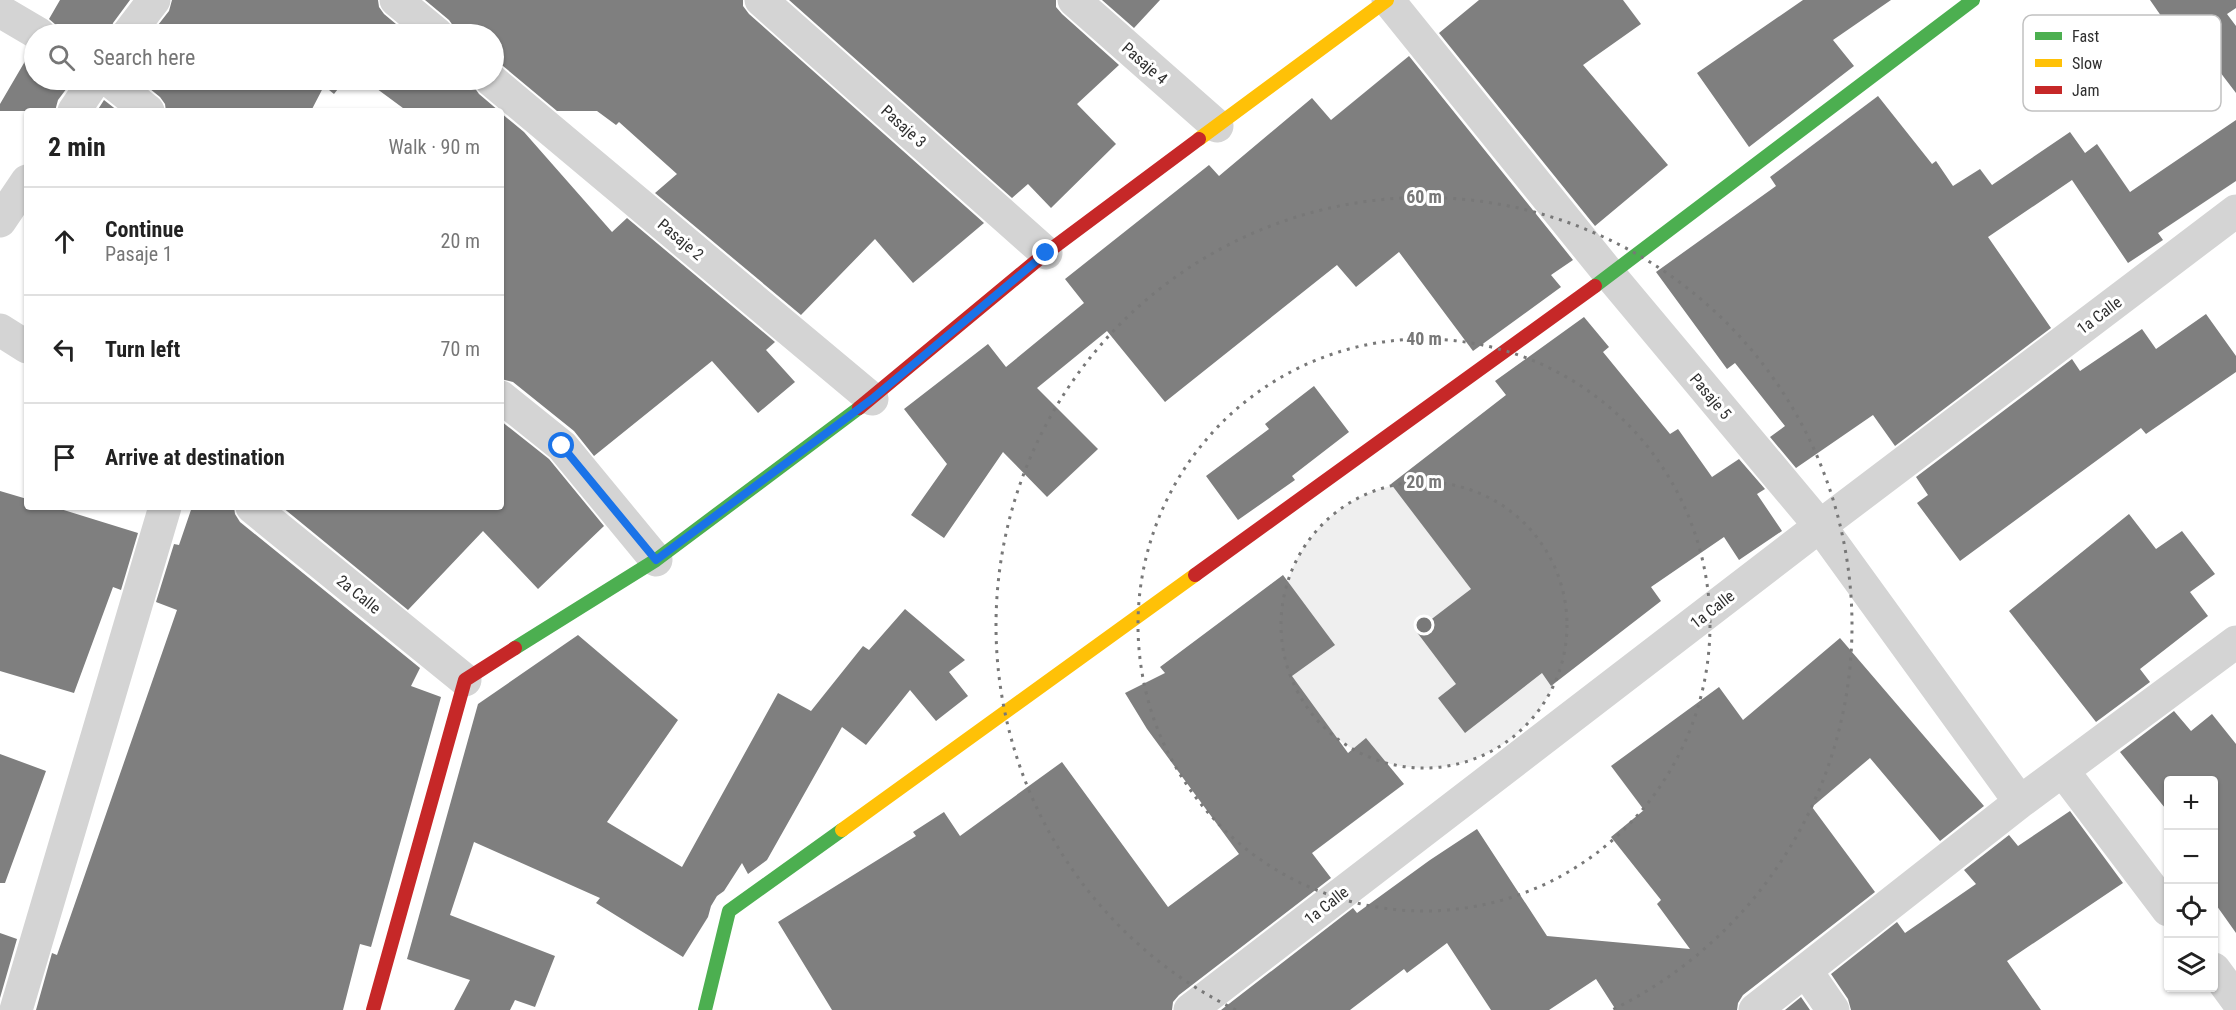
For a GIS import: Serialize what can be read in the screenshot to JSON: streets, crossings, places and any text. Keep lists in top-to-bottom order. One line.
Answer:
{"streets":{"street":["Pasaje 4","Pasaje 3","Pasaje 2","1a Calle","Pasaje 5","2a Calle"]},"crossings":[["1a Calle","Pasaje 5"]],"legend":["Fast","Slow","Jam"],"page":{"search":"Search here","heading":["2 min","Walk · 90 m"],"list":[["Continue","Pasaje 1","20 m"],["Turn left","70 m"],"Arrive at destination"],"map_buttons":["+","−"]},"rings":["60 m","40 m","20 m"]}
